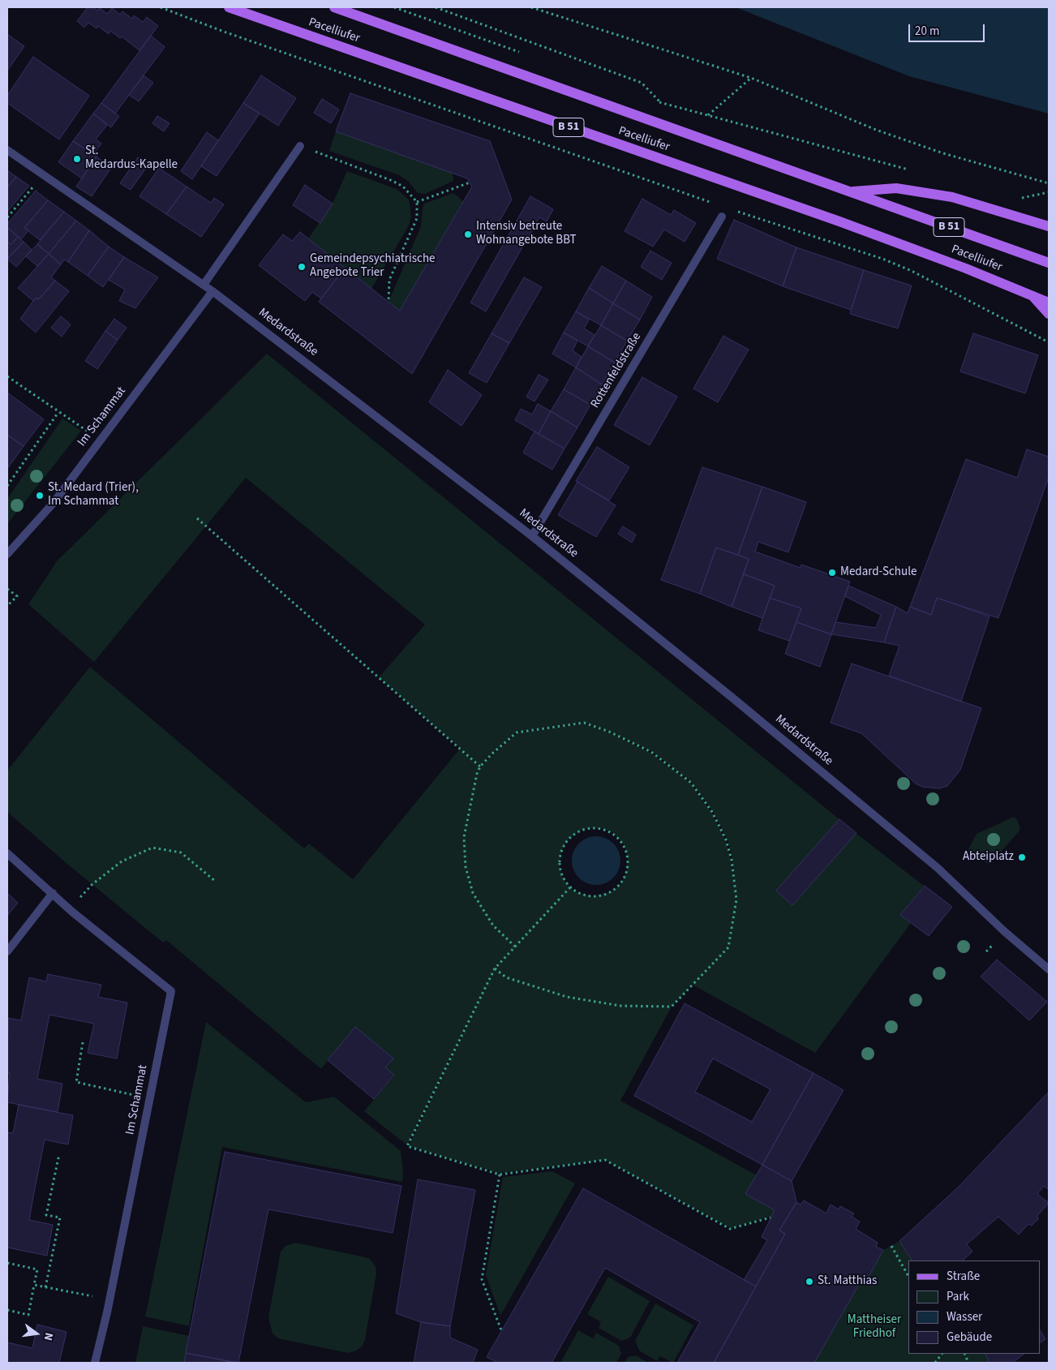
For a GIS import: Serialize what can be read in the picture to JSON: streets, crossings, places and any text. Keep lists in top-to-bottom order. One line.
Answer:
{"streets":{"main road":["Pacelliufer","B 51"],"street":["Medardstraße","Rottenfeldstraße","Im Schammat"]},"crossings":[["Medardstraße","Rottenfeldstraße"],["Medardstraße","Im Schammat"]],"parks":["Mattheiser Friedhof"],"places":["St. Medardus-Kapelle","Intensiv betreute Wohnangebote BBT","Gemeindepsychiatrische Angebote Trier","St. Medard (Trier), Im Schammat","Medard-Schule","Abteiplatz","St. Matthias"],"legend":["Straße","Park","Wasser","Gebäude"],"scale_bar":"20 m","north":"right"}
